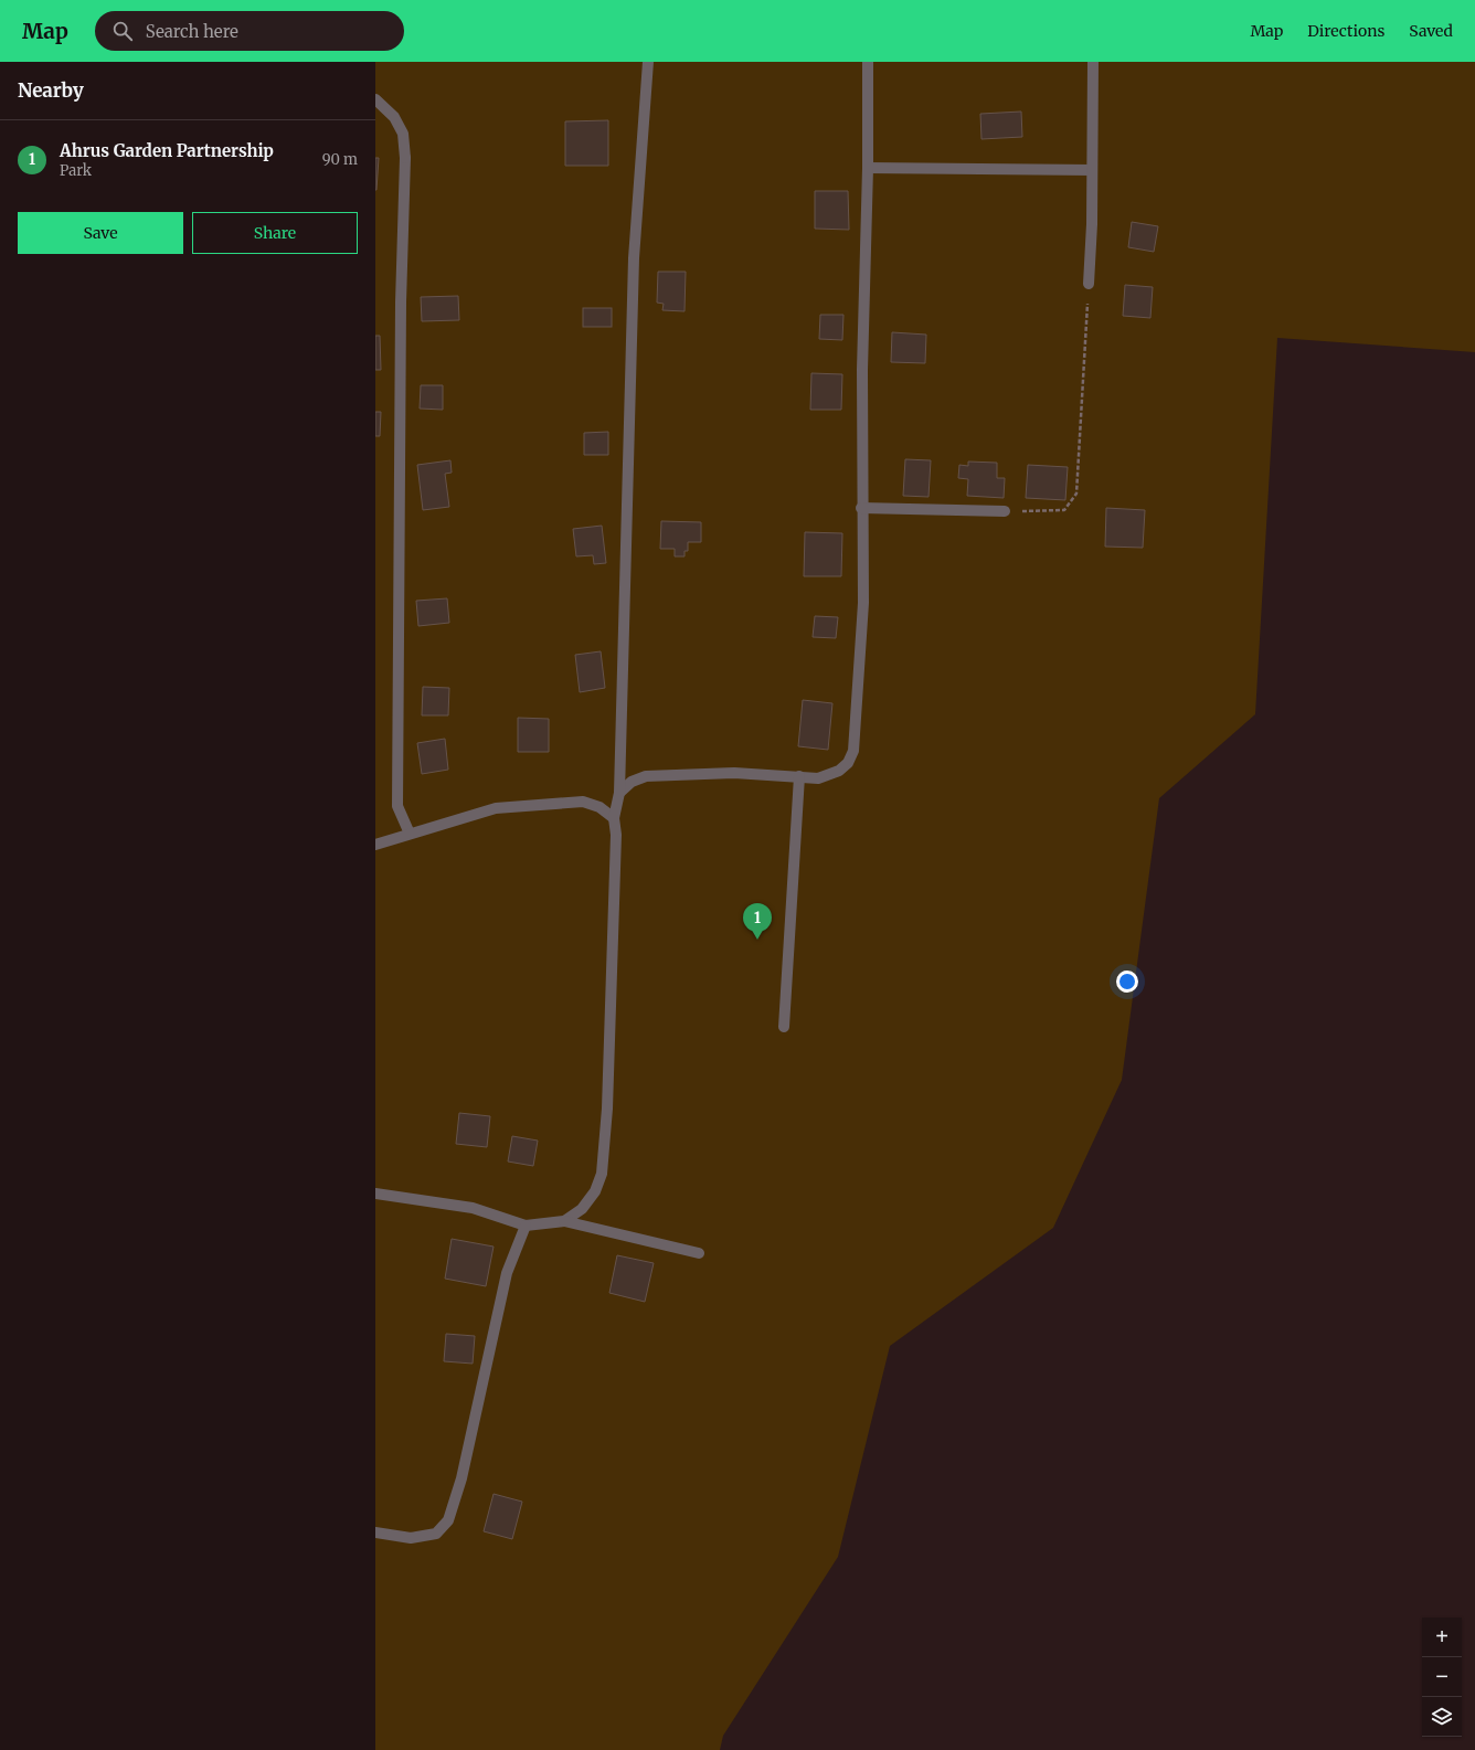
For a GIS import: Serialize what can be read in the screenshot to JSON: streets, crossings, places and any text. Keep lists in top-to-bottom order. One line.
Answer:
{"page":{"header":"Map","search":"Search here","nav":["Map","Directions","Saved"],"heading":"Nearby","list":[{"mark":"1","name":"Ahrus Garden Partnership","note":"Park","value":"90 m"}],"buttons":["Save","Share"],"pins":"1","map_buttons":["+","−"]}}
